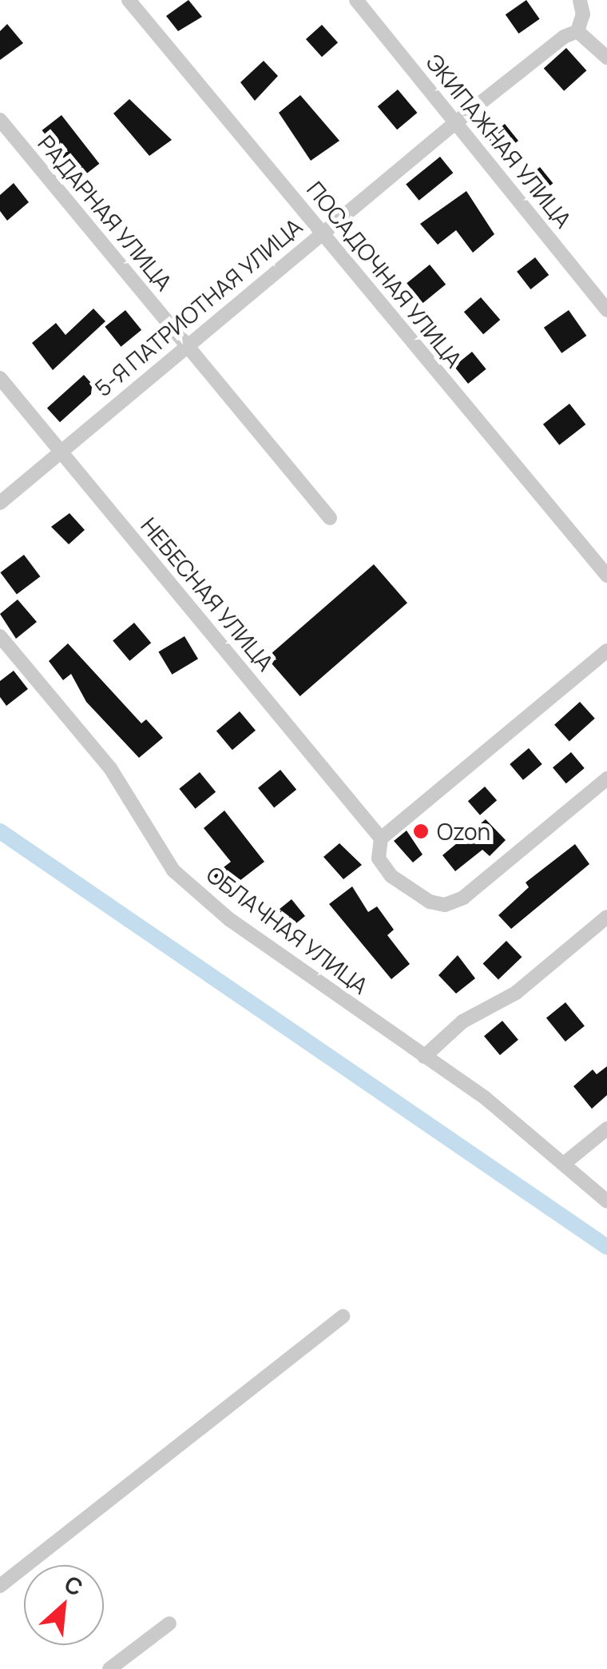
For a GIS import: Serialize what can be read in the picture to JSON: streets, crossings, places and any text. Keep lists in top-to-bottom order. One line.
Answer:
{"streets":{"street":["ЭКИПАЖНАЯ УЛИЦА","РАДАРНАЯ УЛИЦА","ПОСАДОЧНАЯ УЛИЦА","5-Я ПАТРИОТНАЯ УЛИЦА","НЕБЕСНАЯ УЛИЦА","ОБЛАЧНАЯ УЛИЦА"]},"crossings":[["ЭКИПАЖНАЯ УЛИЦА","5-Я ПАТРИОТНАЯ УЛИЦА"],["РАДАРНАЯ УЛИЦА","5-Я ПАТРИОТНАЯ УЛИЦА"],["ПОСАДОЧНАЯ УЛИЦА","5-Я ПАТРИОТНАЯ УЛИЦА"],["5-Я ПАТРИОТНАЯ УЛИЦА","НЕБЕСНАЯ УЛИЦА"]],"places":["Ozon"],"north":"top right"}
